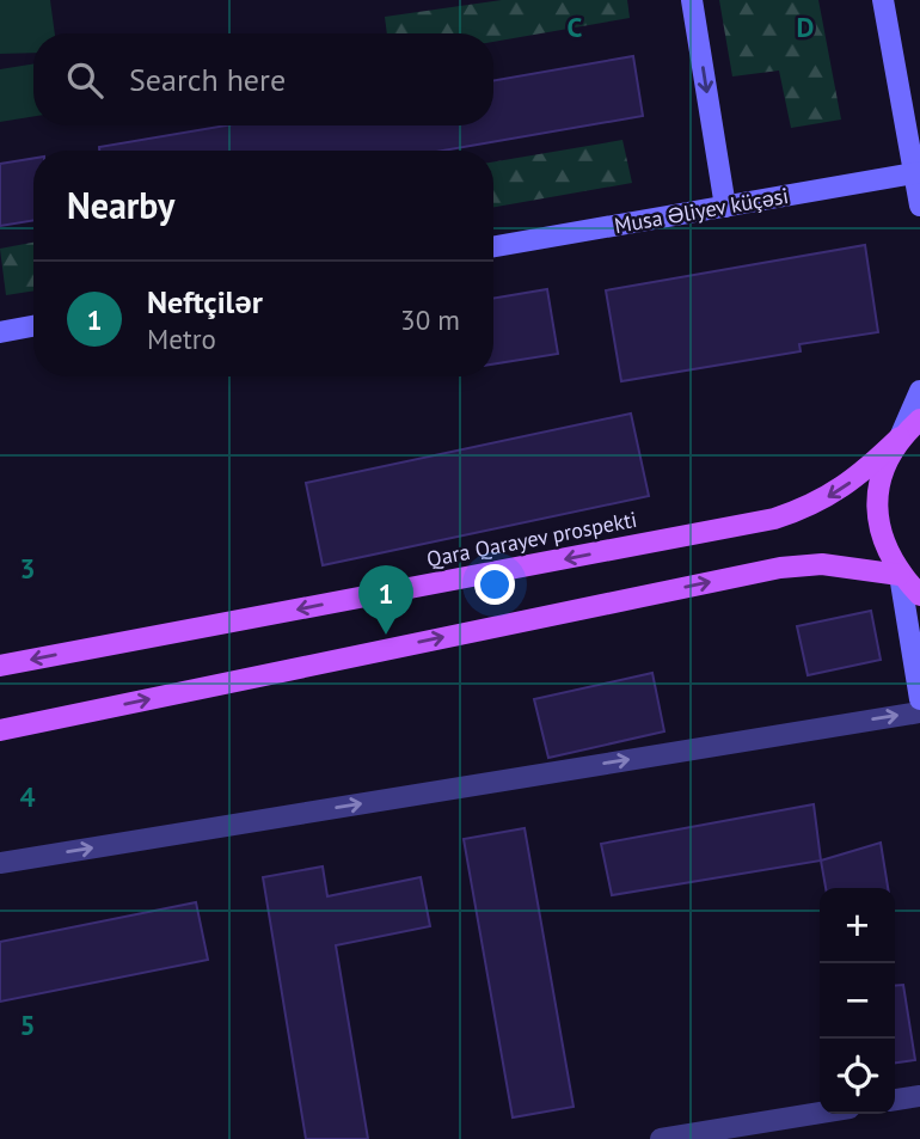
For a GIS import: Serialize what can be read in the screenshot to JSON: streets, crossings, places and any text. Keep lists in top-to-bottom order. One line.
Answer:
{"streets":{"main road":["Qara Qarayev prospekti"],"street":["Musa Əliyev küçəsi"]},"page":{"search":"Search here","heading":"Nearby","list":[{"mark":"1","name":"Neftçilər","note":"Metro","value":"30 m"}],"pins":"1","map_buttons":["+","−"]},"grid":{"columns":["C","D"],"rows":["3","4","5"]}}
